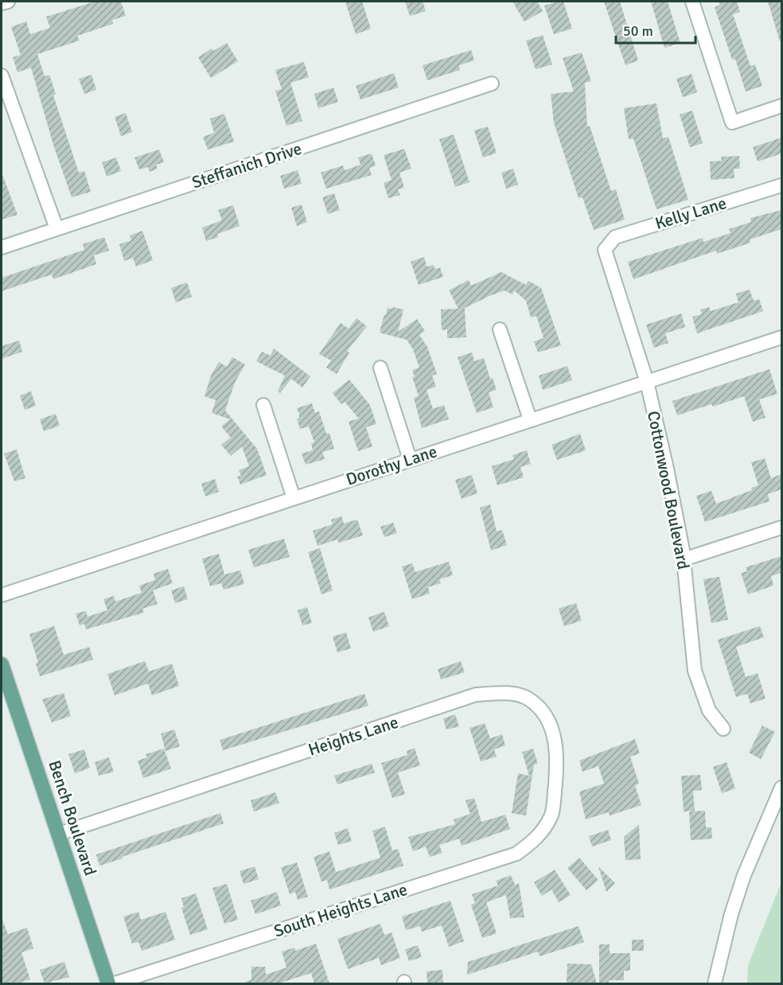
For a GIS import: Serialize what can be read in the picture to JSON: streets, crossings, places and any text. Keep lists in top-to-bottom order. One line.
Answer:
{"streets":{"main road":["Bench Boulevard"],"street":["Steffanich Drive","Kelly Lane","Dorothy Lane","Cottonwood Boulevard","Heights Lane","South Heights Lane"]},"crossings":[["Kelly Lane","Cottonwood Boulevard"],["Dorothy Lane","Cottonwood Boulevard"],["Heights Lane","Bench Boulevard"],["Heights Lane","South Heights Lane"]],"scale_bar":"50 m"}
